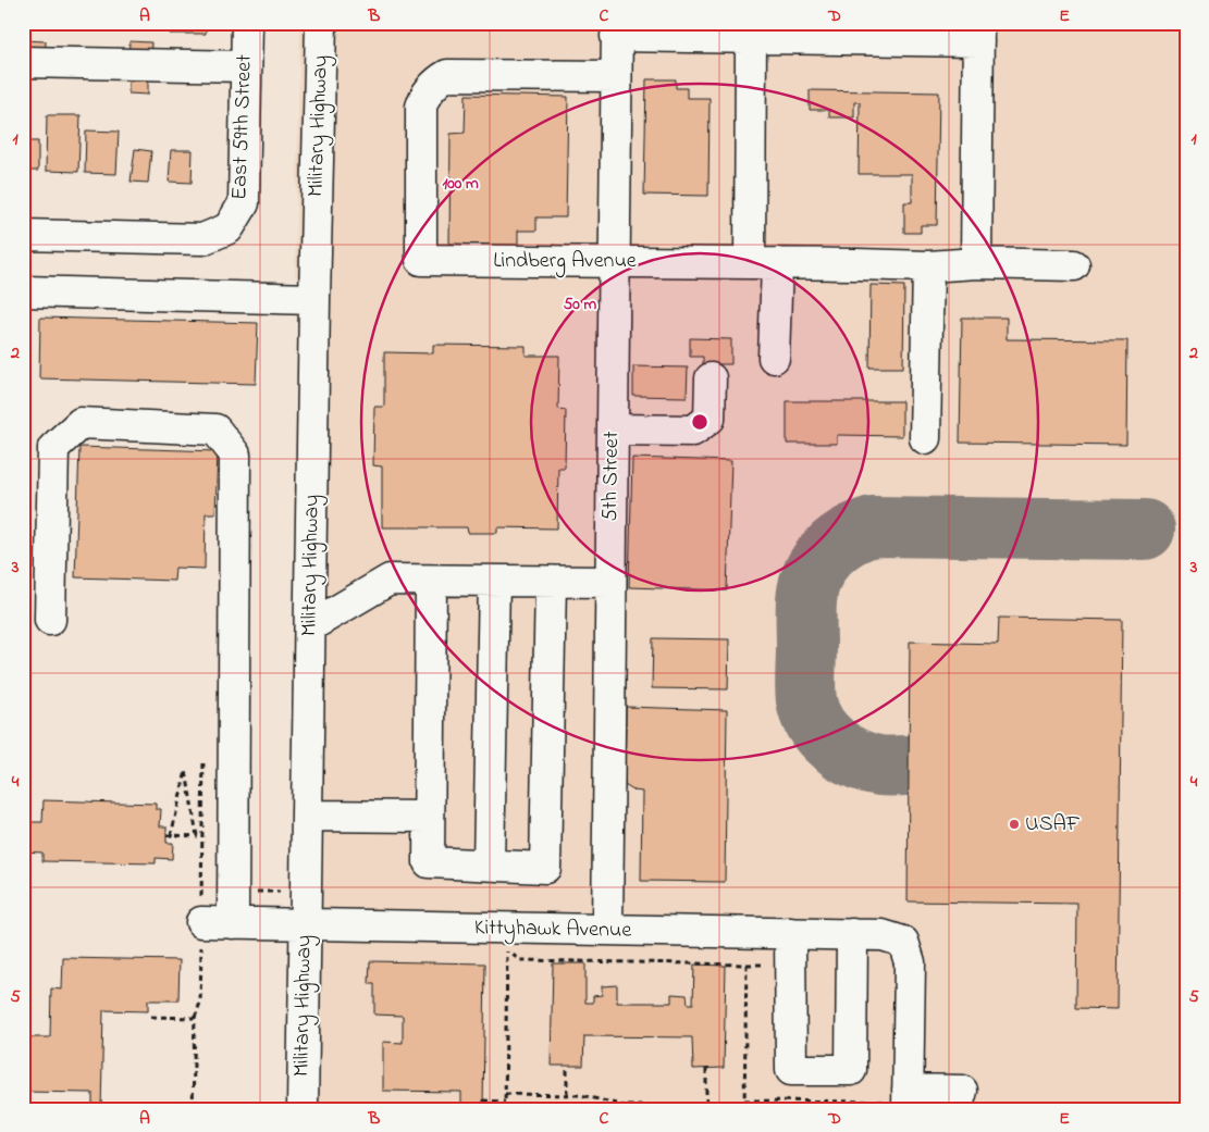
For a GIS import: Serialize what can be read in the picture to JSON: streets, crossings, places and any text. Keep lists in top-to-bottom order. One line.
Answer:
{"streets":{"street":["Military Highway","East 59th Street","Lindberg Avenue","5th Street","Kittyhawk Avenue"]},"crossings":[["Military Highway","Kittyhawk Avenue"],["Lindberg Avenue","5th Street"],["5th Street","Kittyhawk Avenue"]],"places":["USAF"],"grid":{"columns":["A","B","C","D","E"],"rows":["1","2","3","4","5"]},"rings":["100 m","50 m"]}
